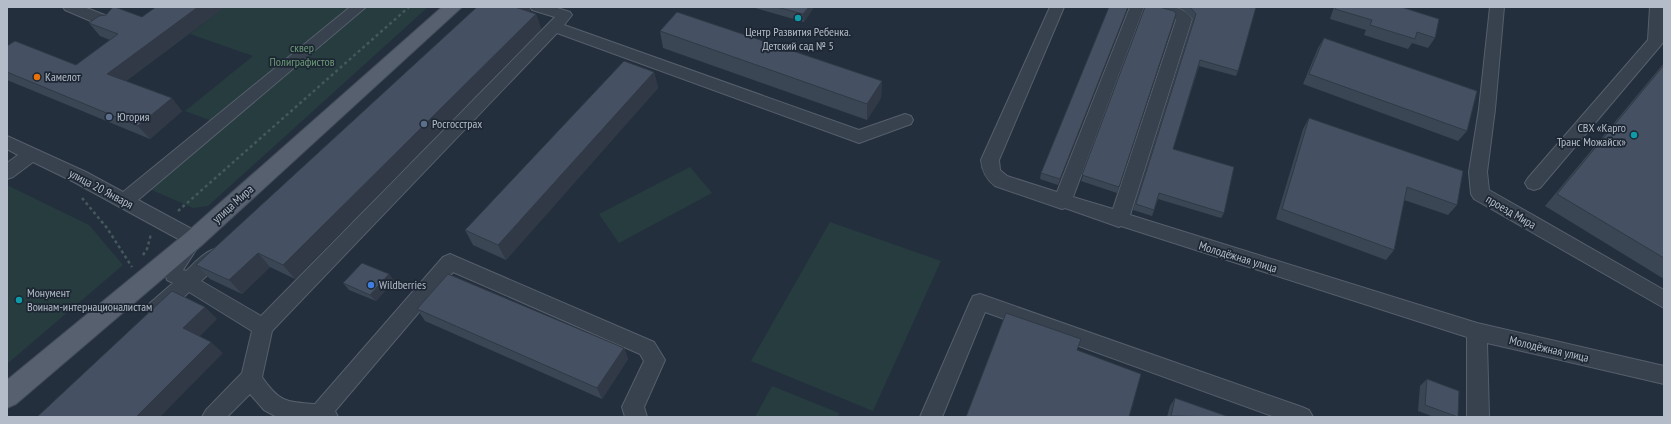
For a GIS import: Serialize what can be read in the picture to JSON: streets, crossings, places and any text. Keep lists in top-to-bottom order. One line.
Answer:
{"streets":{"main road":["улица Мира"],"street":["улица 20 Января","проезд Мира","Молодёжная улица"]},"crossings":[["улица 20 Января","улица Мира"]],"parks":["сквер Полиграфистов"],"places":["Центр Развития Ребенка. Детский сад № 5","Камелот","Югория","Росгосстрах","СВХ «Карго Транс Можайск»","Wildberries","Монумент Воинам-интернационалистам"]}
